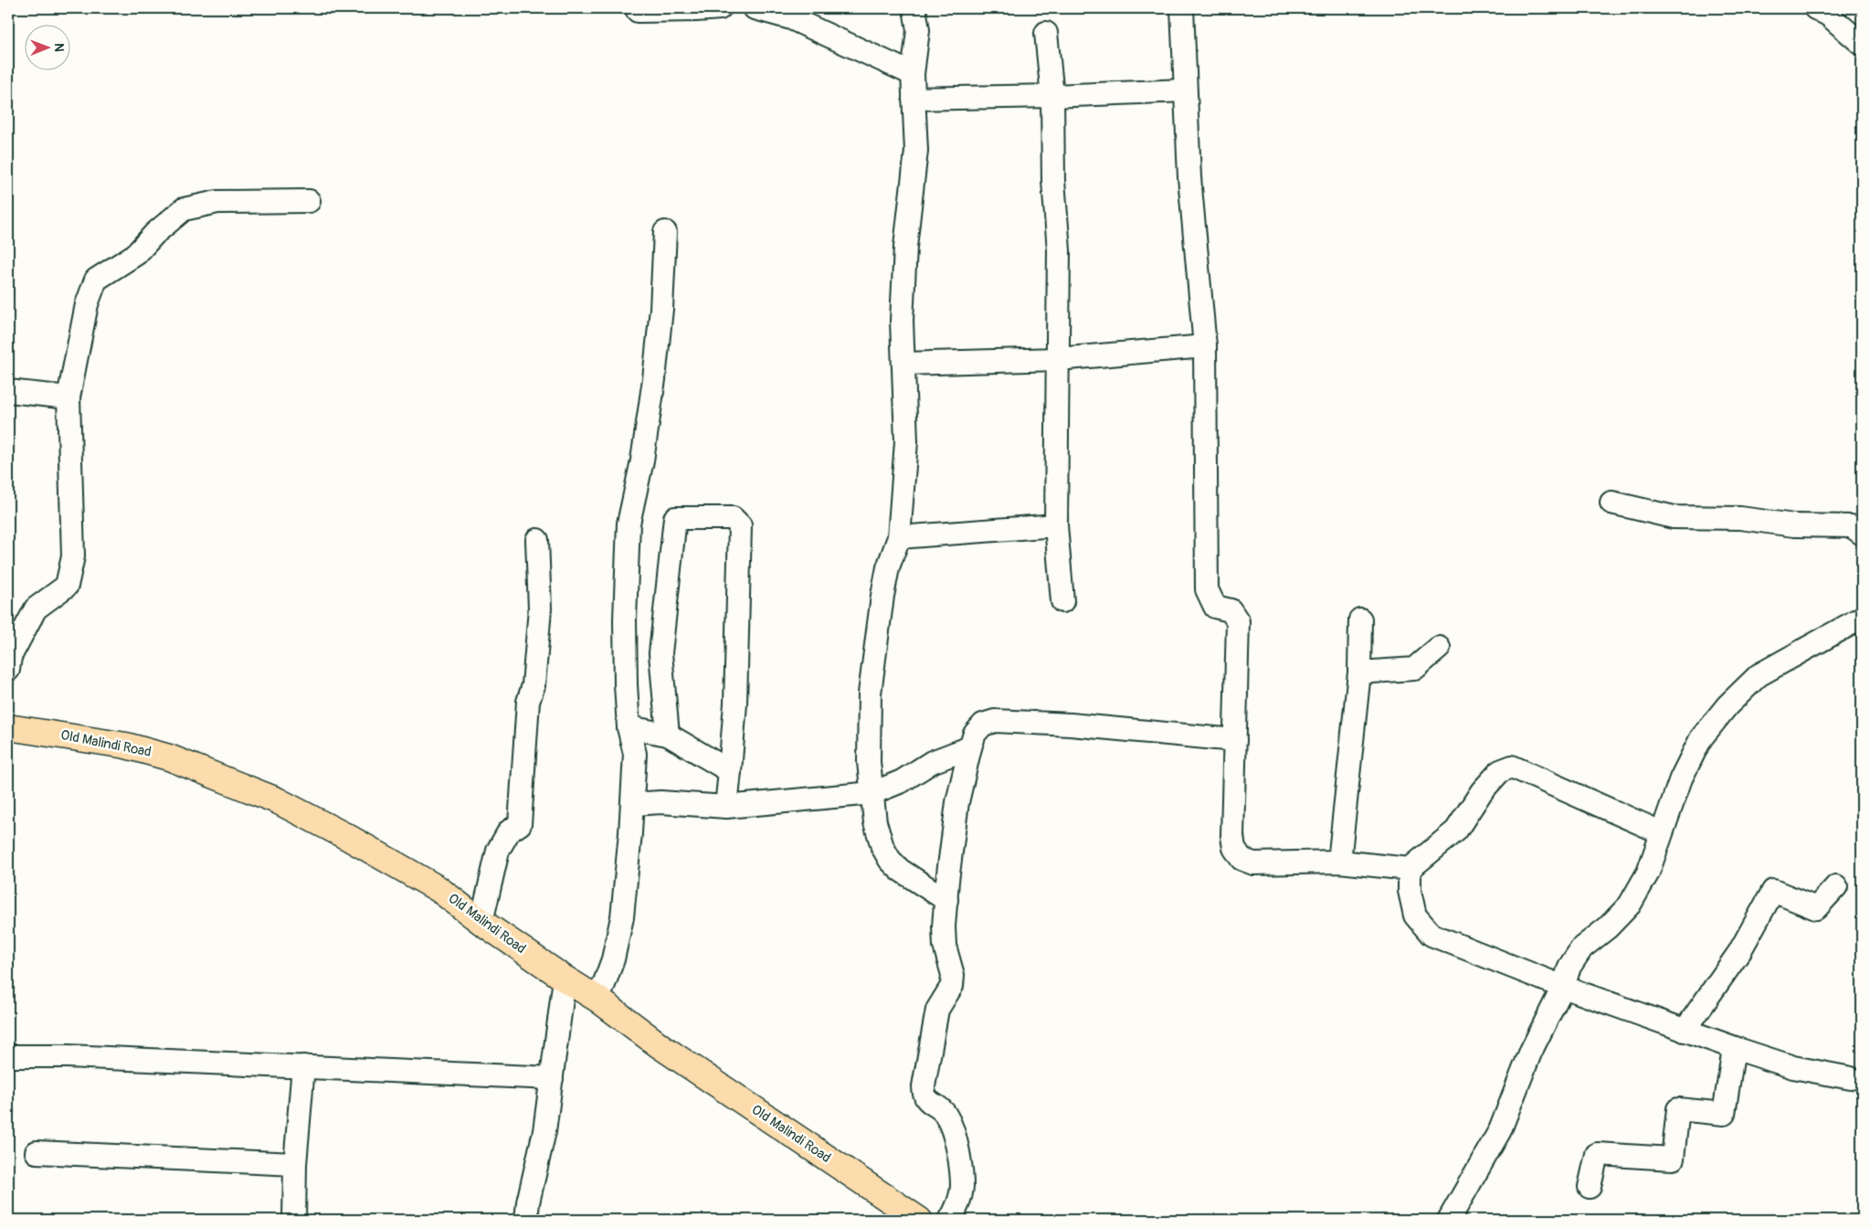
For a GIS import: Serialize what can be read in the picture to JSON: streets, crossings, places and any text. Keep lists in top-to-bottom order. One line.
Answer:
{"streets":{"main road":["Old Malindi Road"]},"north":"right"}
